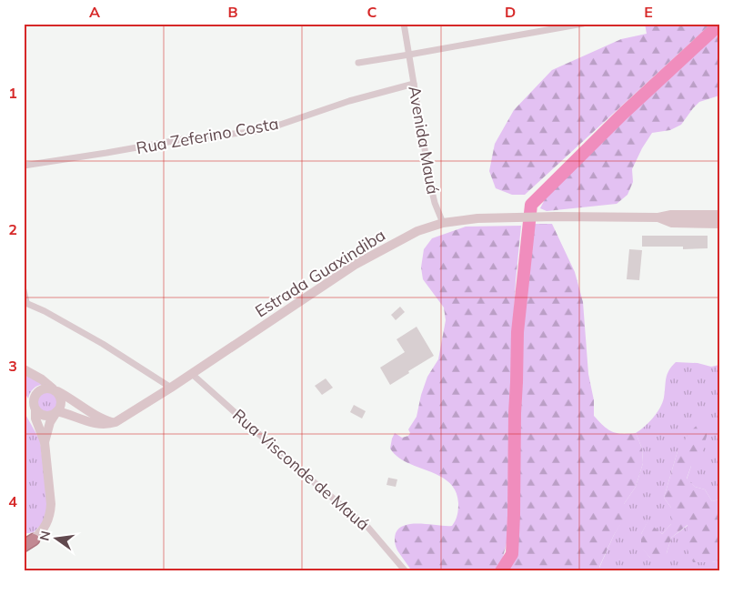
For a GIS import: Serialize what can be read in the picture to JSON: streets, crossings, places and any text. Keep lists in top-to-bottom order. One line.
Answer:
{"streets":{"street":["Rua Zeferino Costa","Avenida Mauá","Estrada Guaxindiba","Rua Visconde de Mauá"]},"crossings":[["Rua Zeferino Costa","Avenida Mauá"],["Avenida Mauá","Estrada Guaxindiba"],["Estrada Guaxindiba","Rua Visconde de Mauá"]],"north":"left","grid":{"columns":["A","B","C","D","E"],"rows":["1","2","3","4"]}}
